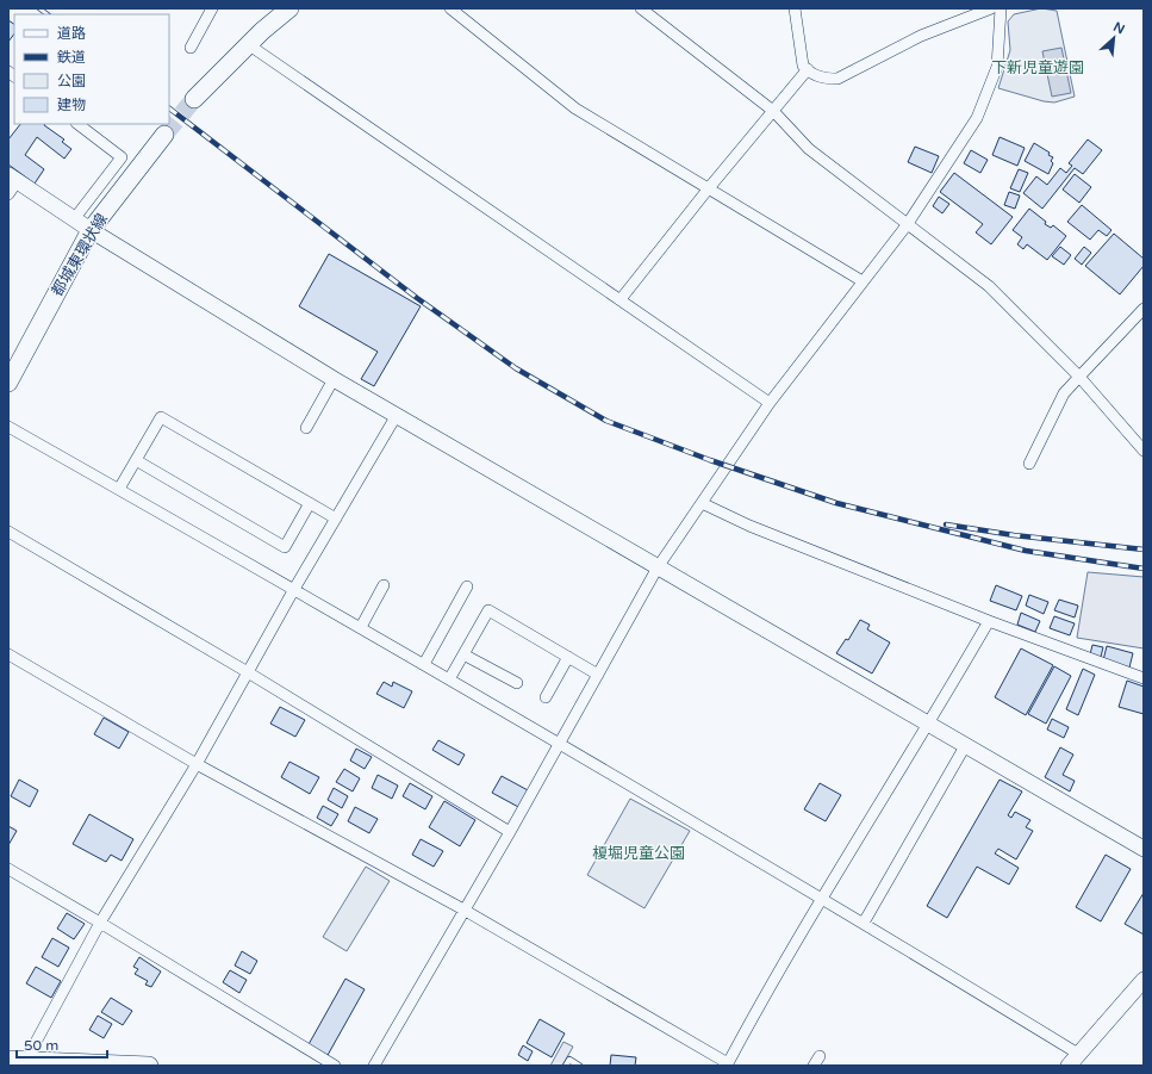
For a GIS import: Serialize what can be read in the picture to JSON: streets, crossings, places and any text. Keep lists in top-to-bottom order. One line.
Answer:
{"streets":{"main road":["都城東環状線"]},"parks":["下新児童遊園","榎堀児童公園"],"legend":["道路","鉄道","公園","建物"],"scale_bar":"50 m","north":"top right"}
